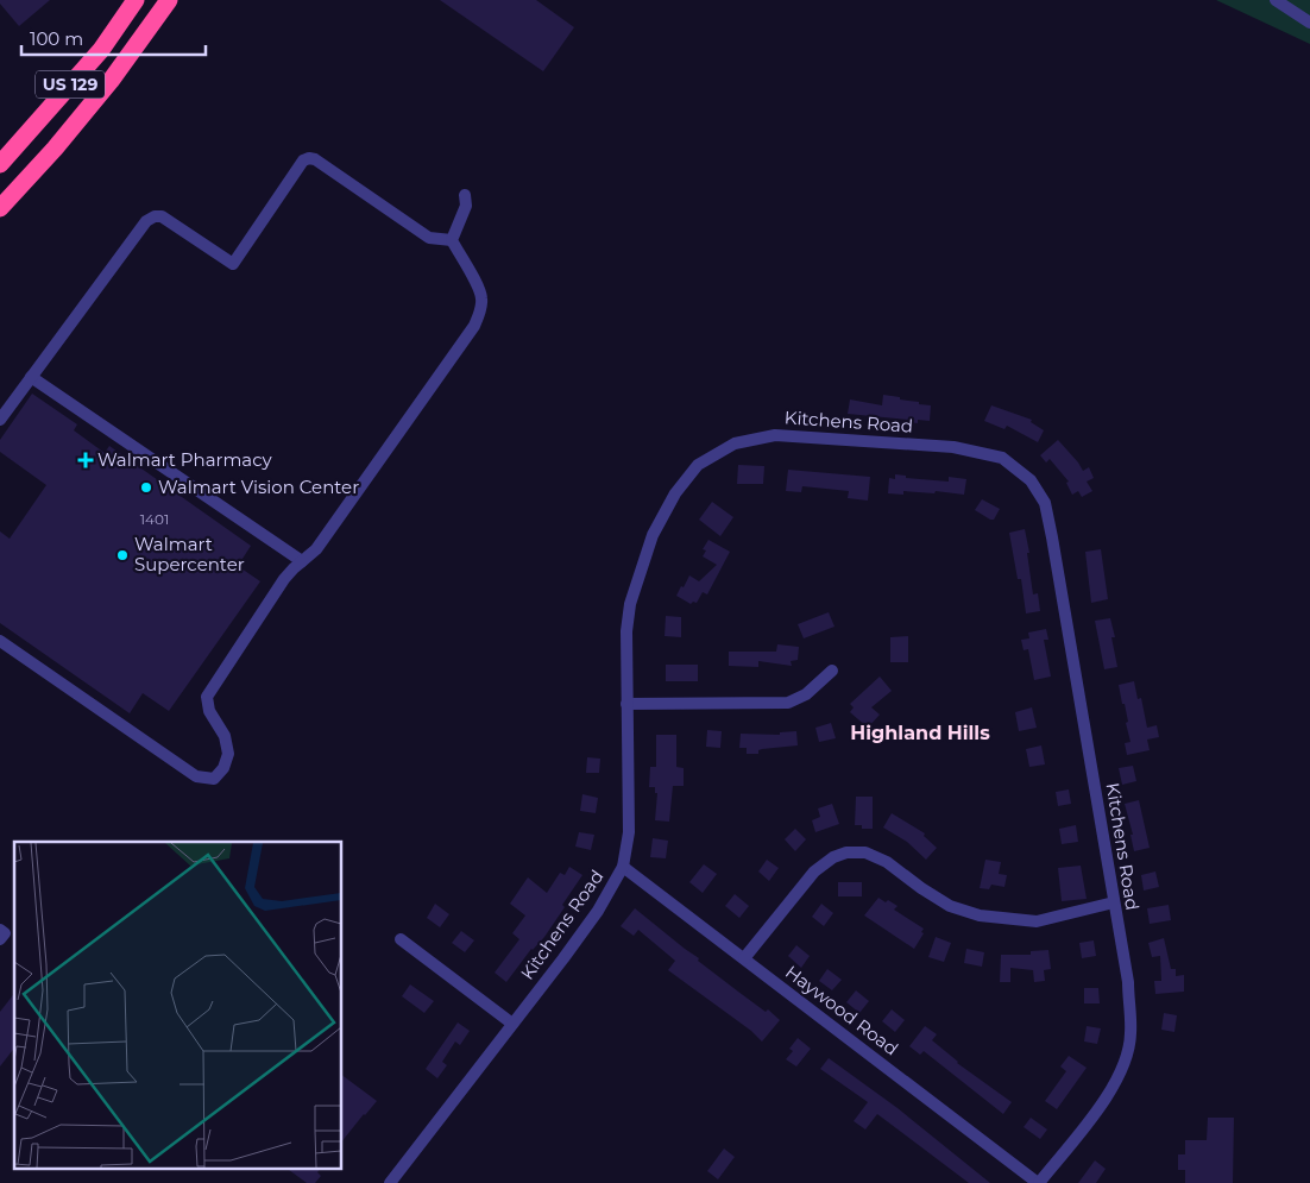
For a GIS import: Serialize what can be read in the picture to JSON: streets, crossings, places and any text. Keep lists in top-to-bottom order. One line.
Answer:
{"streets":{"highway":["US 129"],"street":["Kitchens Road","Haywood Road"]},"crossings":[["Kitchens Road","Haywood Road"]],"districts":["Highland Hills"],"places":{"health":["Walmart Pharmacy"],"other":["Walmart Vision Center","Walmart Supercenter"]},"house_numbers":["1401"],"scale_bar":"100 m"}
